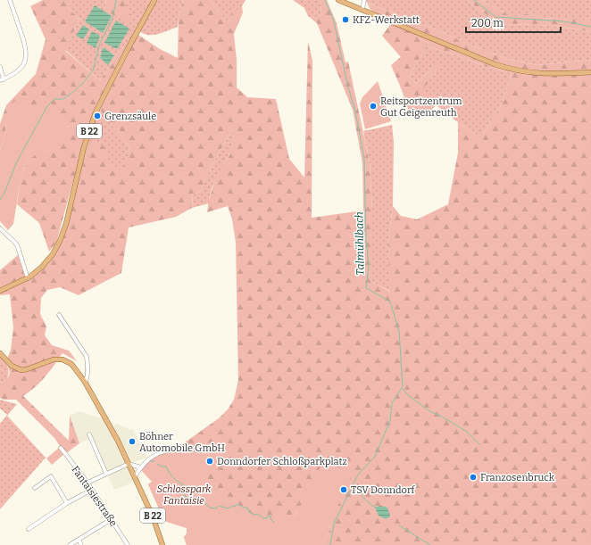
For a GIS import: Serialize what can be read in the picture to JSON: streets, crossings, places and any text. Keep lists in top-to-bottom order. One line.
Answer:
{"streets":{"main road":["B 22"],"street":["Fantaisiestraße"]},"water":["Talmühlbach"],"parks":["Schlosspark Fantaisie"],"places":["KFZ-Werkstatt","Reitsportzentrum Gut Geigenreuth","Grenzsäule","Böhner Automobile GmbH","Donndorfer Schloßparkplatz","Franzosenbruck","TSV Donndorf"],"scale_bar":"200 m"}
